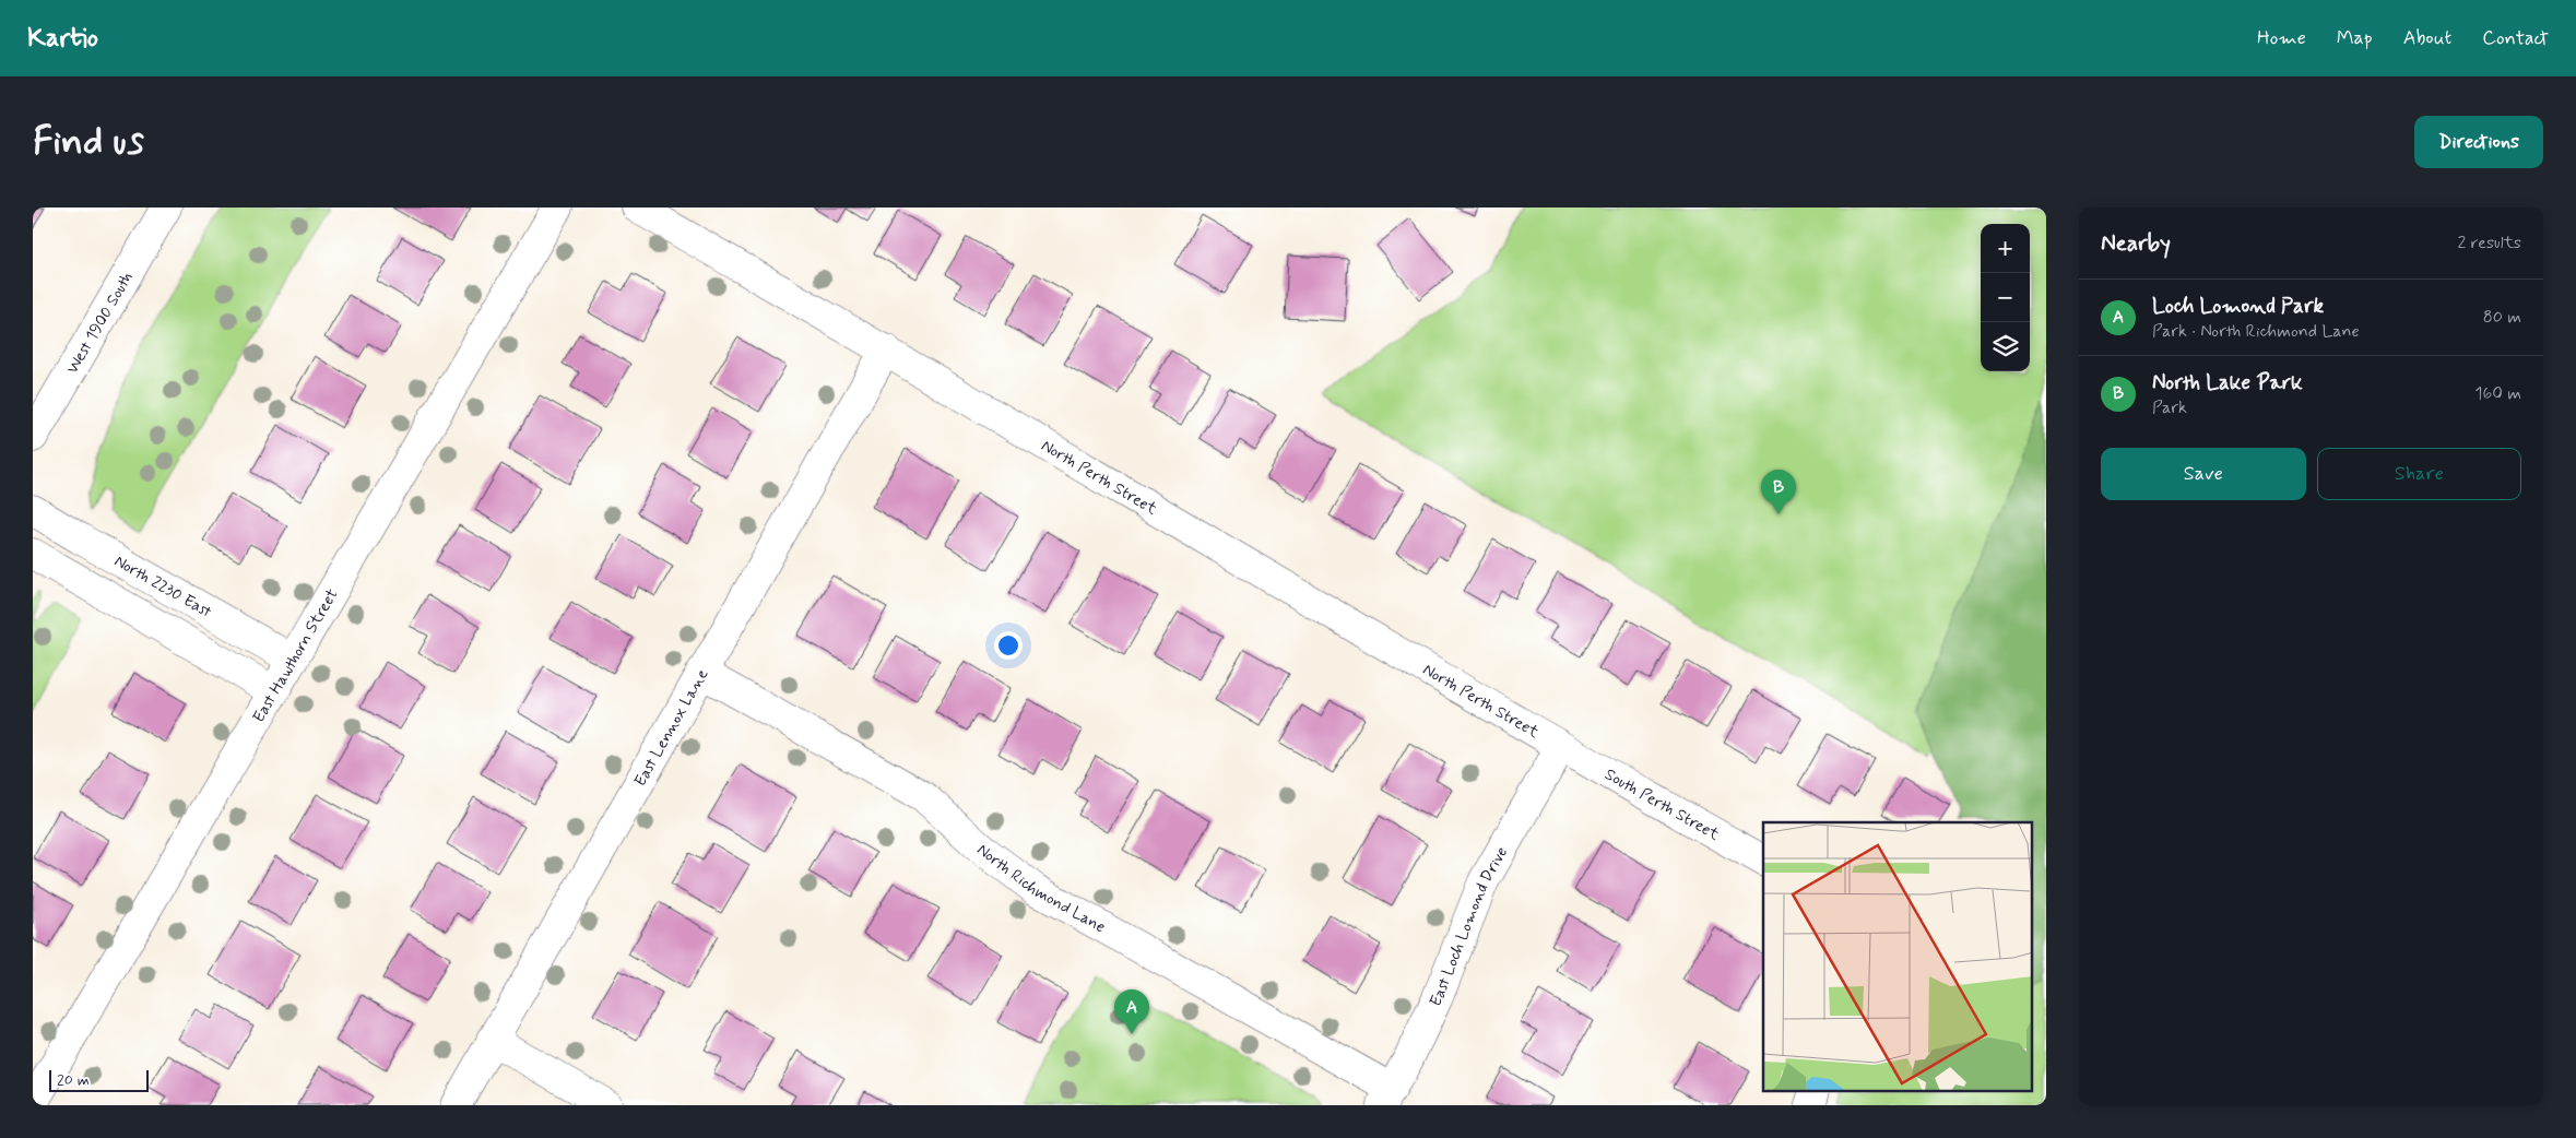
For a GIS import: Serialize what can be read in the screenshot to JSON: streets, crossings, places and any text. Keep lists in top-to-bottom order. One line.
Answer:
{"streets":{"street":["West 1900 South","North Perth Street","North 2230 East","East Hawthorn Street","East Lennox Lane","South Perth Street","North Richmond Lane","East Loch Lomond Drive"]},"crossings":[["North Perth Street","East Lennox Lane"],["North Perth Street","South Perth Street"],["North Perth Street","East Loch Lomond Drive"],["North 2230 East","East Hawthorn Street"],["East Lennox Lane","North Richmond Lane"],["South Perth Street","East Loch Lomond Drive"],["North Richmond Lane","East Loch Lomond Drive"]],"scale_bar":"20 m","page":{"header":"Kartio","nav":["Home","Map","About","Contact"],"buttons":["Directions",["Save","Share"]],"title":"Find us","heading":["Nearby","2 results"],"map_buttons":["+","−"],"list":[{"mark":"A","name":"Loch Lomond Park","note":"Park · North Richmond Lane","value":"80 m"},{"mark":"B","name":"North Lake Park","note":"Park","value":"160 m"}],"pins":["B","A"],"scale":"20 m"}}
